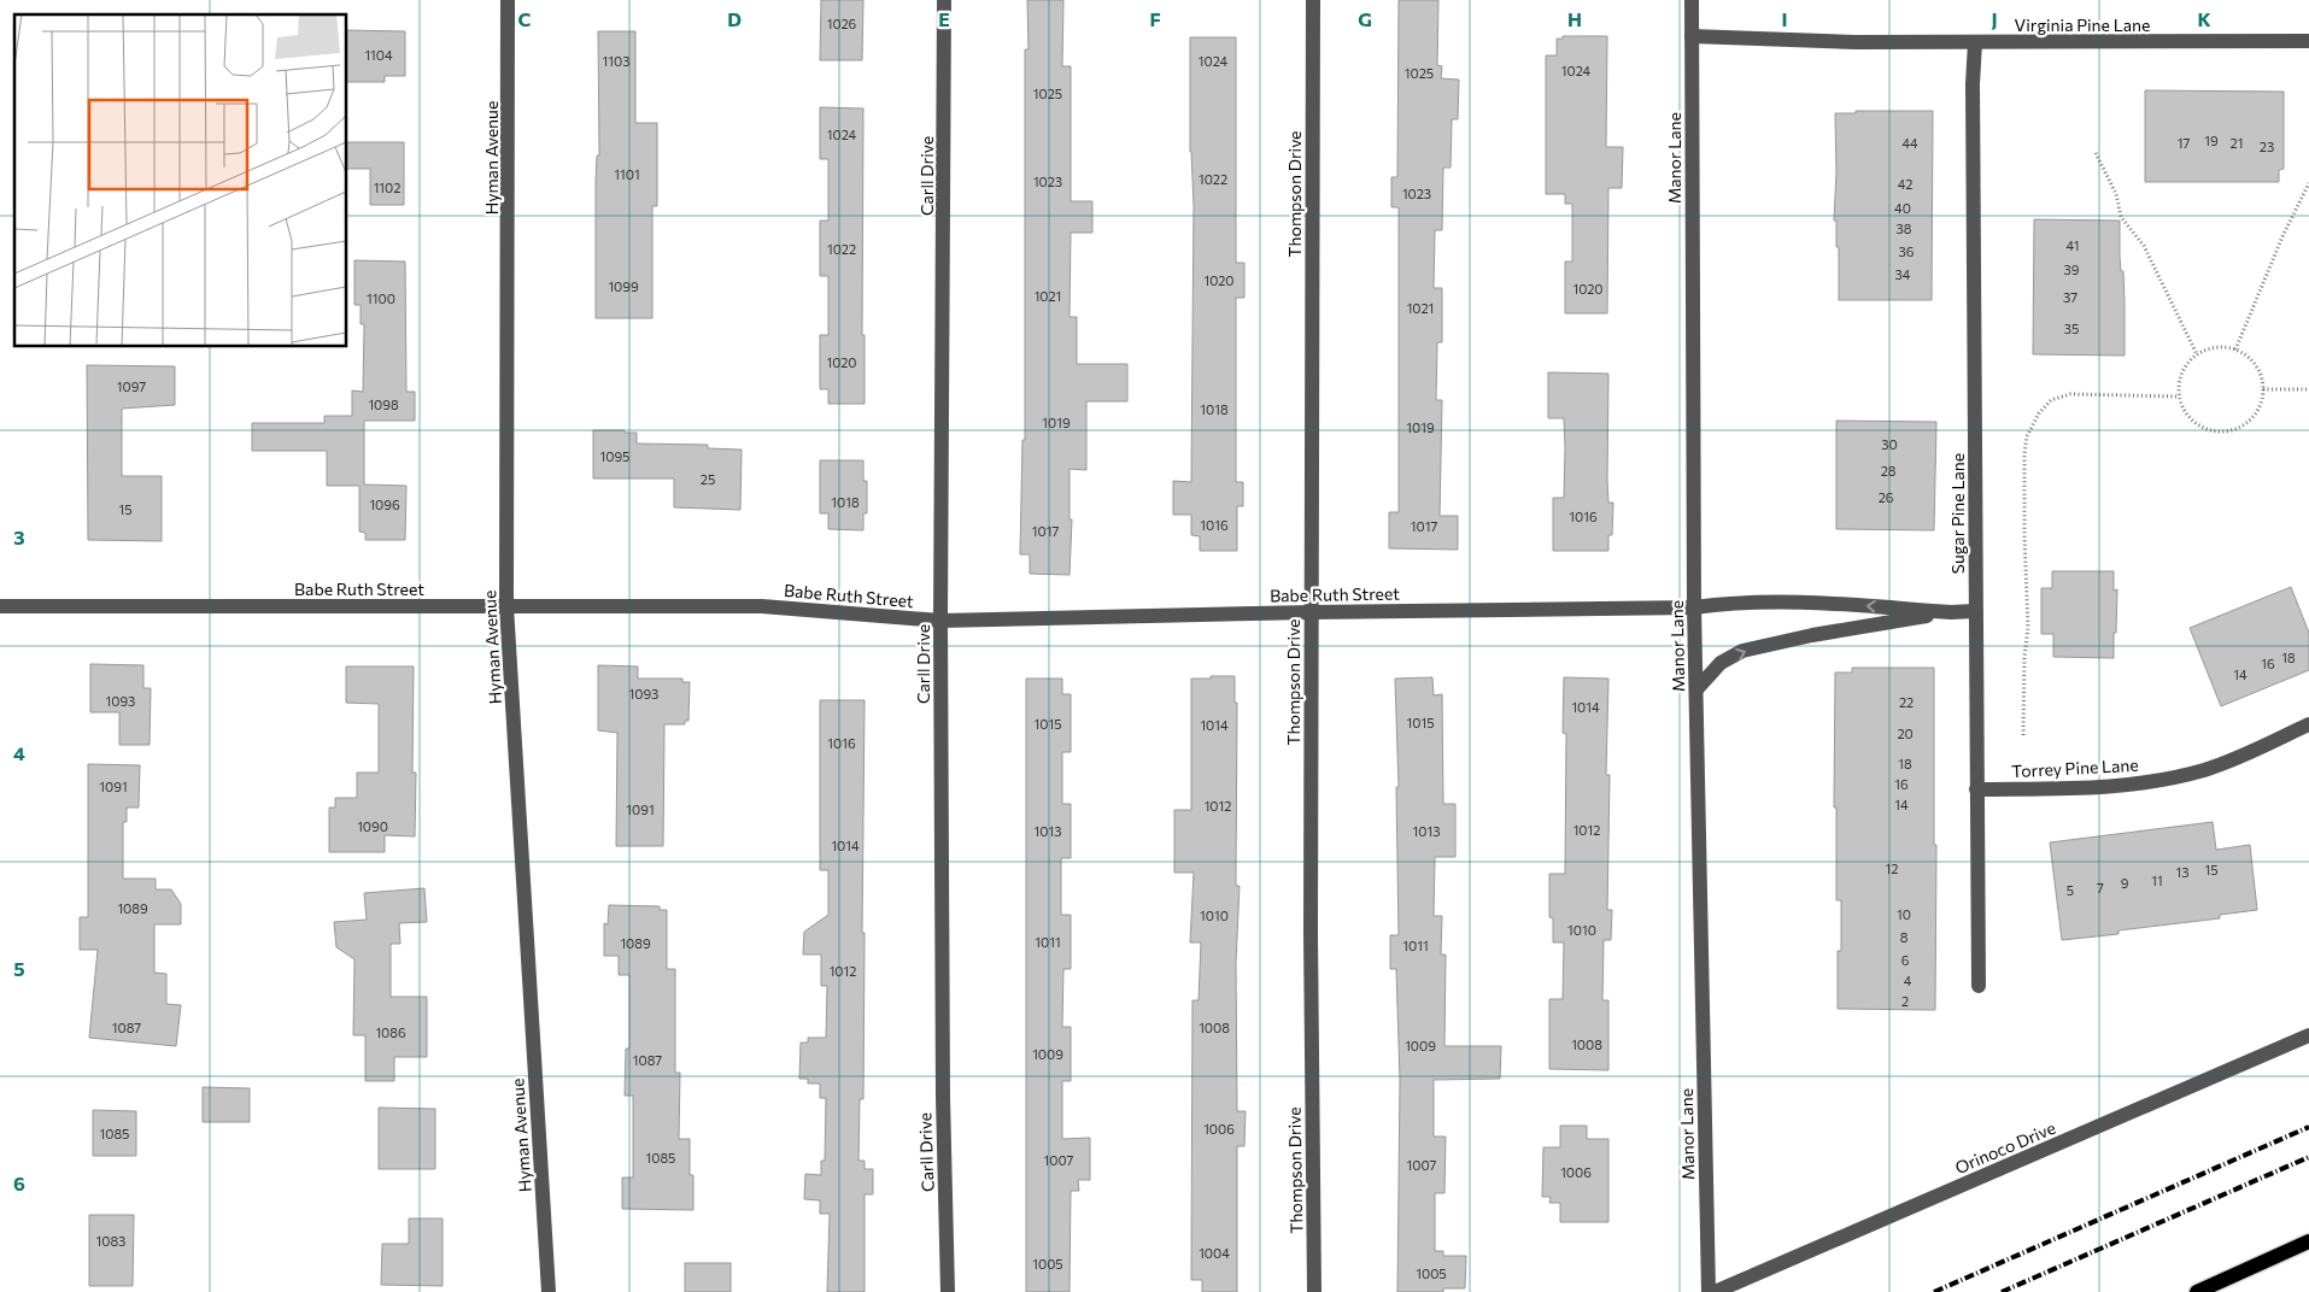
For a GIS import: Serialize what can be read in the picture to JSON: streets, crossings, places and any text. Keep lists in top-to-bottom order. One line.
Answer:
{"streets":{"street":["Virginia Pine Lane","Hyman Avenue","Manor Lane","Carll Drive","Thompson Drive","Sugar Pine Lane","Babe Ruth Street","Torrey Pine Lane","Orinoco Drive"]},"crossings":[["Virginia Pine Lane","Manor Lane"],["Virginia Pine Lane","Sugar Pine Lane"],["Hyman Avenue","Babe Ruth Street"],["Manor Lane","Babe Ruth Street"],["Carll Drive","Babe Ruth Street"],["Thompson Drive","Babe Ruth Street"],["Sugar Pine Lane","Torrey Pine Lane"]],"house_numbers":["1026","1104","1103","1024","1024","1025","1025","1024","19","44","17","21","23","1101","1022","1023","42","1102","1023","40","38","41","1022","36","39","34","1020","1099","1020","1021","37","1100","1021","35","1020","1097","1098","1018","1019","1019","30","1095","28","25","26","1018","1096","15","1016","1016","1017","1017","18","16","14","1093","1093","22","1014","1015","1015","1014","20","1016","18","16","1091","14","1012","1091","1090","1012","1013","1013","1014","12","15","13","11","9","7","5","1089","10","1010","1010","8","1011","1089","1011","6","1012","4","2","1087","1008","1086","1008","1009","1009","1087","1006","1085","1085","1007","1007","1006","1083","1004","1005","1005"],"grid":{"columns":["C","D","E","F","G","H","I","J","K"],"rows":["3","4","5","6"]}}
